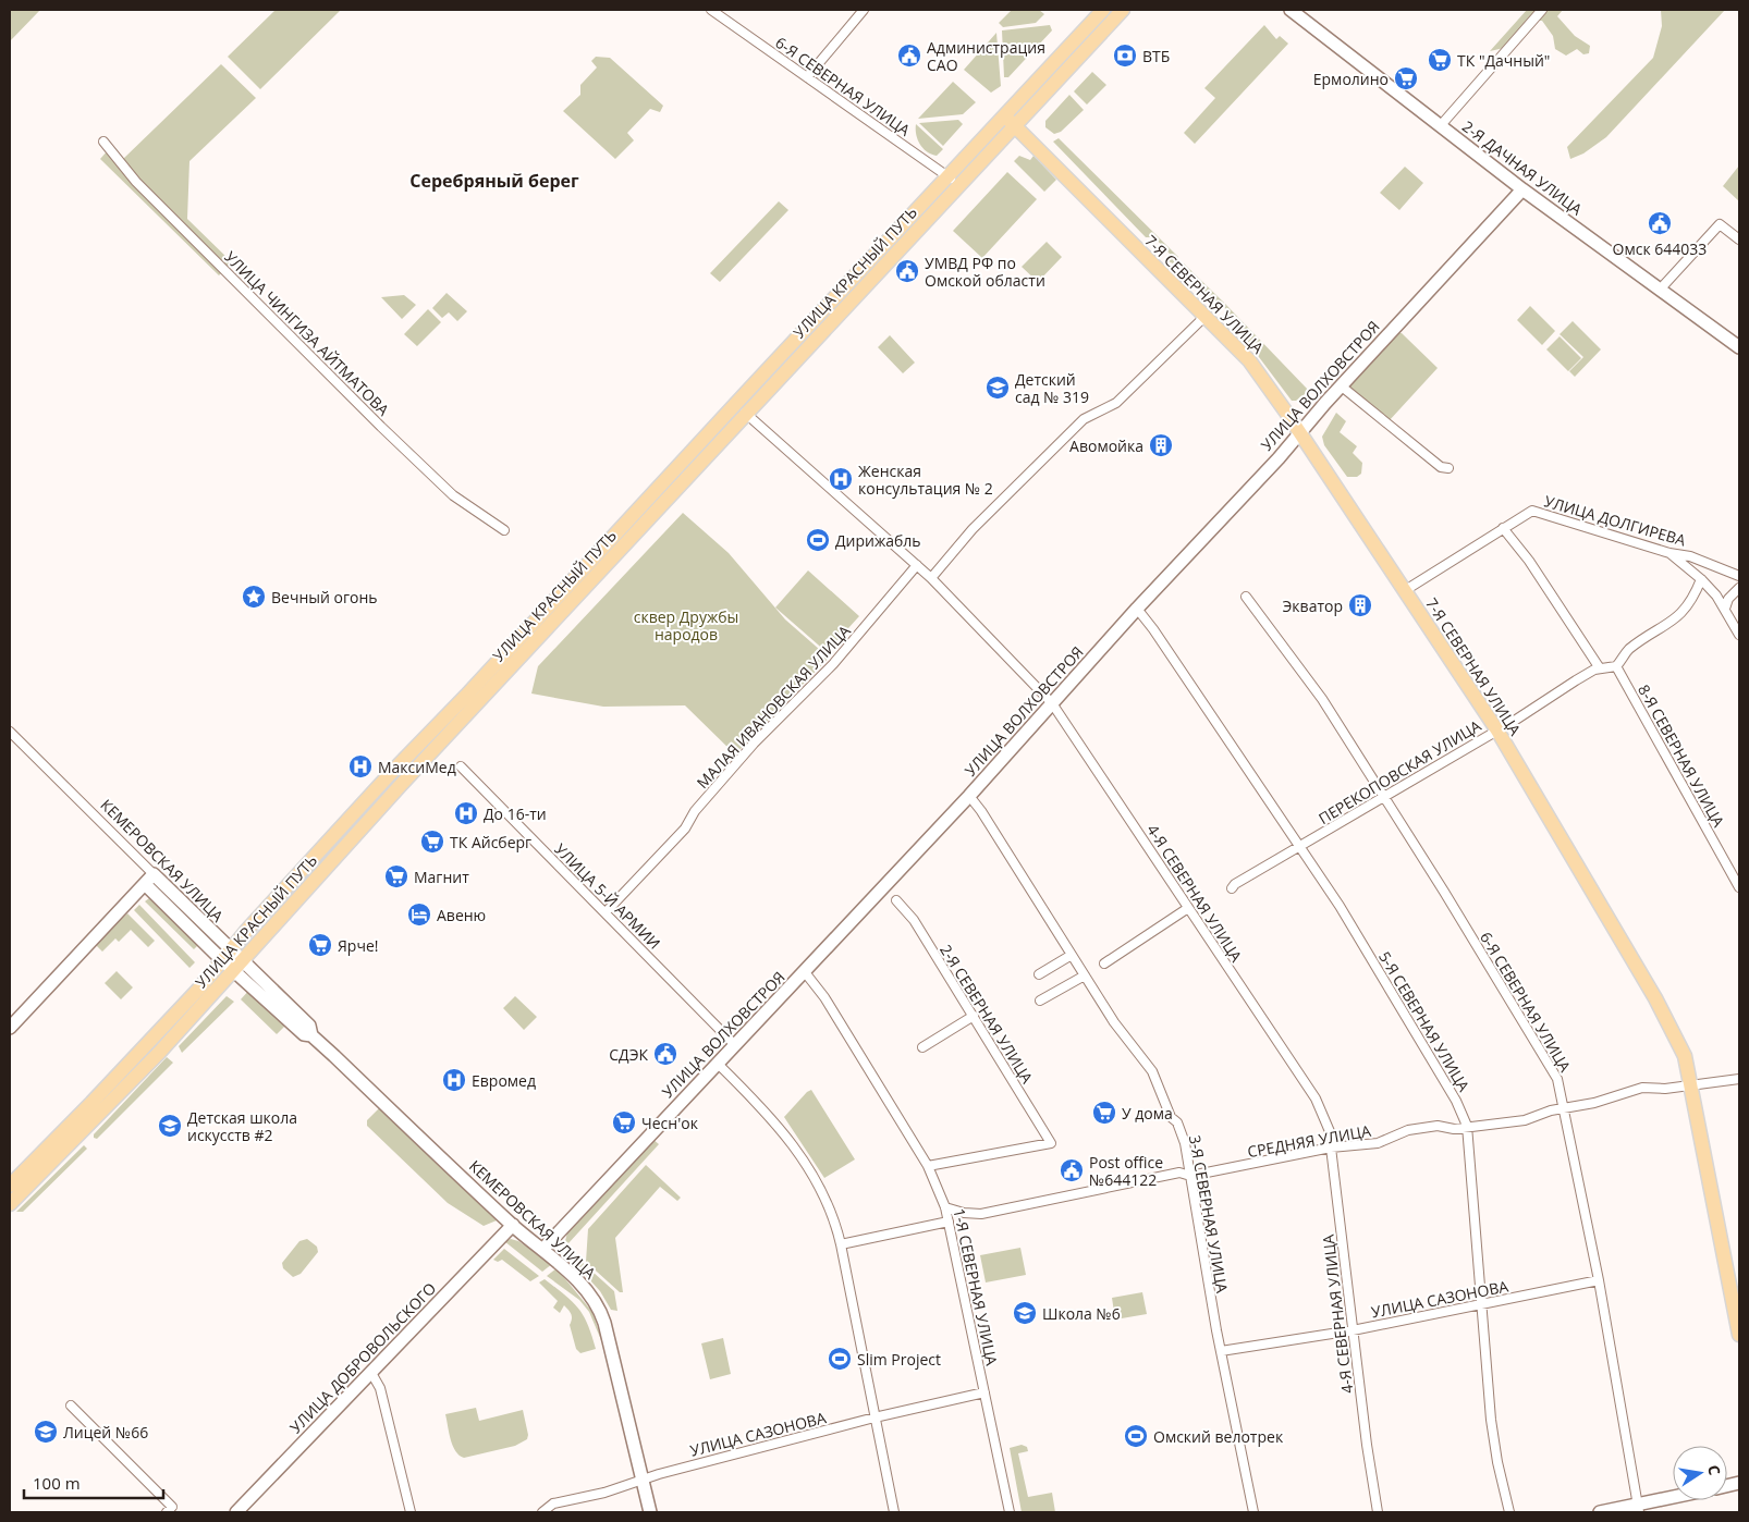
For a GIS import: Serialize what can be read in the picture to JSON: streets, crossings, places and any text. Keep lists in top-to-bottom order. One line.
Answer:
{"streets":{"main road":["2-Я ДАЧНАЯ УЛИЦА","УЛИЦА КРАСНЫЙ ПУТЬ","7-Я СЕВЕРНАЯ УЛИЦА","УЛИЦА ВОЛХОВСТРОЯ","КЕМЕРОВСКАЯ УЛИЦА","УЛИЦА ДОБРОВОЛЬСКОГО"],"street":["6-Я СЕВЕРНАЯ УЛИЦА","УЛИЦА ЧИНГИЗА АЙТМАТОВА","УЛИЦА ДОЛГИРЕВА","МАЛАЯ ИВАНОВСКАЯ УЛИЦА","8-Я СЕВЕРНАЯ УЛИЦА","ПЕРЕКОПОВСКАЯ УЛИЦА","4-Я СЕВЕРНАЯ УЛИЦА","УЛИЦА 5-Й АРМИИ","2-Я СЕВЕРНАЯ УЛИЦА","5-Я СЕВЕРНАЯ УЛИЦА","СРЕДНЯЯ УЛИЦА","3-Я СЕВЕРНАЯ УЛИЦА","1-Я СЕВЕРНАЯ УЛИЦА","УЛИЦА САЗОНОВА"]},"crossings":[["6-Я СЕВЕРНАЯ УЛИЦА","УЛИЦА КРАСНЫЙ ПУТЬ"],["6-Я СЕВЕРНАЯ УЛИЦА","ПЕРЕКОПОВСКАЯ УЛИЦА"],["6-Я СЕВЕРНАЯ УЛИЦА","СРЕДНЯЯ УЛИЦА"],["6-Я СЕВЕРНАЯ УЛИЦА","УЛИЦА САЗОНОВА"],["2-Я ДАЧНАЯ УЛИЦА","УЛИЦА ВОЛХОВСТРОЯ"],["УЛИЦА КРАСНЫЙ ПУТЬ","7-Я СЕВЕРНАЯ УЛИЦА"],["УЛИЦА КРАСНЫЙ ПУТЬ","КЕМЕРОВСКАЯ УЛИЦА"],["УЛИЦА КРАСНЫЙ ПУТЬ","4-Я СЕВЕРНАЯ УЛИЦА"],["7-Я СЕВЕРНАЯ УЛИЦА","УЛИЦА ВОЛХОВСТРОЯ"],["7-Я СЕВЕРНАЯ УЛИЦА","УЛИЦА ДОЛГИРЕВА"],["7-Я СЕВЕРНАЯ УЛИЦА","ПЕРЕКОПОВСКАЯ УЛИЦА"],["7-Я СЕВЕРНАЯ УЛИЦА","СРЕДНЯЯ УЛИЦА"],["УЛИЦА ВОЛХОВСТРОЯ","КЕМЕРОВСКАЯ УЛИЦА"],["УЛИЦА ВОЛХОВСТРОЯ","4-Я СЕВЕРНАЯ УЛИЦА"],["УЛИЦА ВОЛХОВСТРОЯ","УЛИЦА 5-Й АРМИИ"],["УЛИЦА ВОЛХОВСТРОЯ","5-Я СЕВЕРНАЯ УЛИЦА"],["УЛИЦА ВОЛХОВСТРОЯ","3-Я СЕВЕРНАЯ УЛИЦА"],["УЛИЦА ВОЛХОВСТРОЯ","1-Я СЕВЕРНАЯ УЛИЦА"],["МАЛАЯ ИВАНОВСКАЯ УЛИЦА","4-Я СЕВЕРНАЯ УЛИЦА"],["МАЛАЯ ИВАНОВСКАЯ УЛИЦА","УЛИЦА 5-Й АРМИИ"],["8-Я СЕВЕРНАЯ УЛИЦА","ПЕРЕКОПОВСКАЯ УЛИЦА"],["ПЕРЕКОПОВСКАЯ УЛИЦА","5-Я СЕВЕРНАЯ УЛИЦА"],["КЕМЕРОВСКАЯ УЛИЦА","УЛИЦА САЗОНОВА"],["КЕМЕРОВСКАЯ УЛИЦА","УЛИЦА ДОБРОВОЛЬСКОГО"],["4-Я СЕВЕРНАЯ УЛИЦА","СРЕДНЯЯ УЛИЦА"],["4-Я СЕВЕРНАЯ УЛИЦА","УЛИЦА САЗОНОВА"],["2-Я СЕВЕРНАЯ УЛИЦА","1-Я СЕВЕРНАЯ УЛИЦА"],["5-Я СЕВЕРНАЯ УЛИЦА","СРЕДНЯЯ УЛИЦА"],["5-Я СЕВЕРНАЯ УЛИЦА","УЛИЦА САЗОНОВА"],["СРЕДНЯЯ УЛИЦА","3-Я СЕВЕРНАЯ УЛИЦА"],["СРЕДНЯЯ УЛИЦА","1-Я СЕВЕРНАЯ УЛИЦА"],["3-Я СЕВЕРНАЯ УЛИЦА","УЛИЦА САЗОНОВА"],["1-Я СЕВЕРНАЯ УЛИЦА","УЛИЦА САЗОНОВА"]],"districts":["Серебряный берег"],"parks":["сквер Дружбы народов"],"places":{"public building":["Администрация САО","Омск 644033","УМВД РФ по Омской области","СДЭК","Post office №644122"],"bank":["ВТБ"],"supermarket":["ТК \"Дачный\"","Ермолино","ТК Айсберг","Магнит","Ярче!","У дома","Чесн'ок"],"school or university":["Детский сад № 319","Детская школа искусств #2","Школа №6","Лицей №66"],"building":["Авомойка","Экватор"],"hospital":["Женская консультация № 2","МаксиМед","До 16-ти","Евромед"],"sports":["Дирижабль","Slim Project","Омский велотрек"],"place":["Вечный огонь"],"hotel":["Авеню"]},"scale_bar":"100 m","north":"right"}
